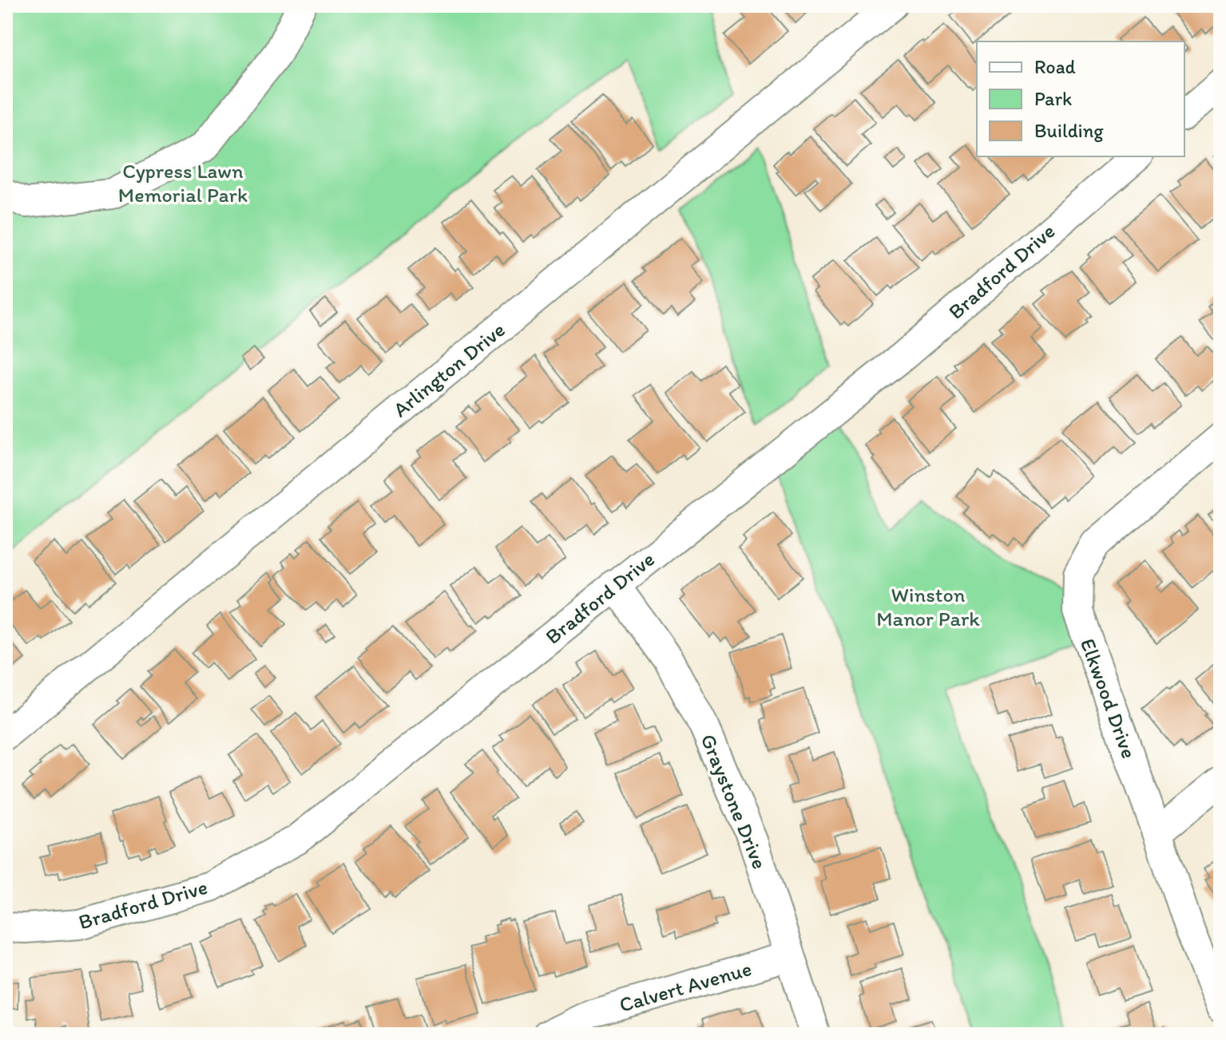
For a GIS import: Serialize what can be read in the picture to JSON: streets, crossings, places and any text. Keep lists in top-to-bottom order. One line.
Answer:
{"streets":{"street":["Bradford Drive","Arlington Drive","Elkwood Drive","Graystone Drive","Calvert Avenue"]},"crossings":[["Bradford Drive","Graystone Drive"],["Graystone Drive","Calvert Avenue"]],"parks":["Cypress Lawn Memorial Park","Winston Manor Park"],"legend":["Road","Park","Building"]}
